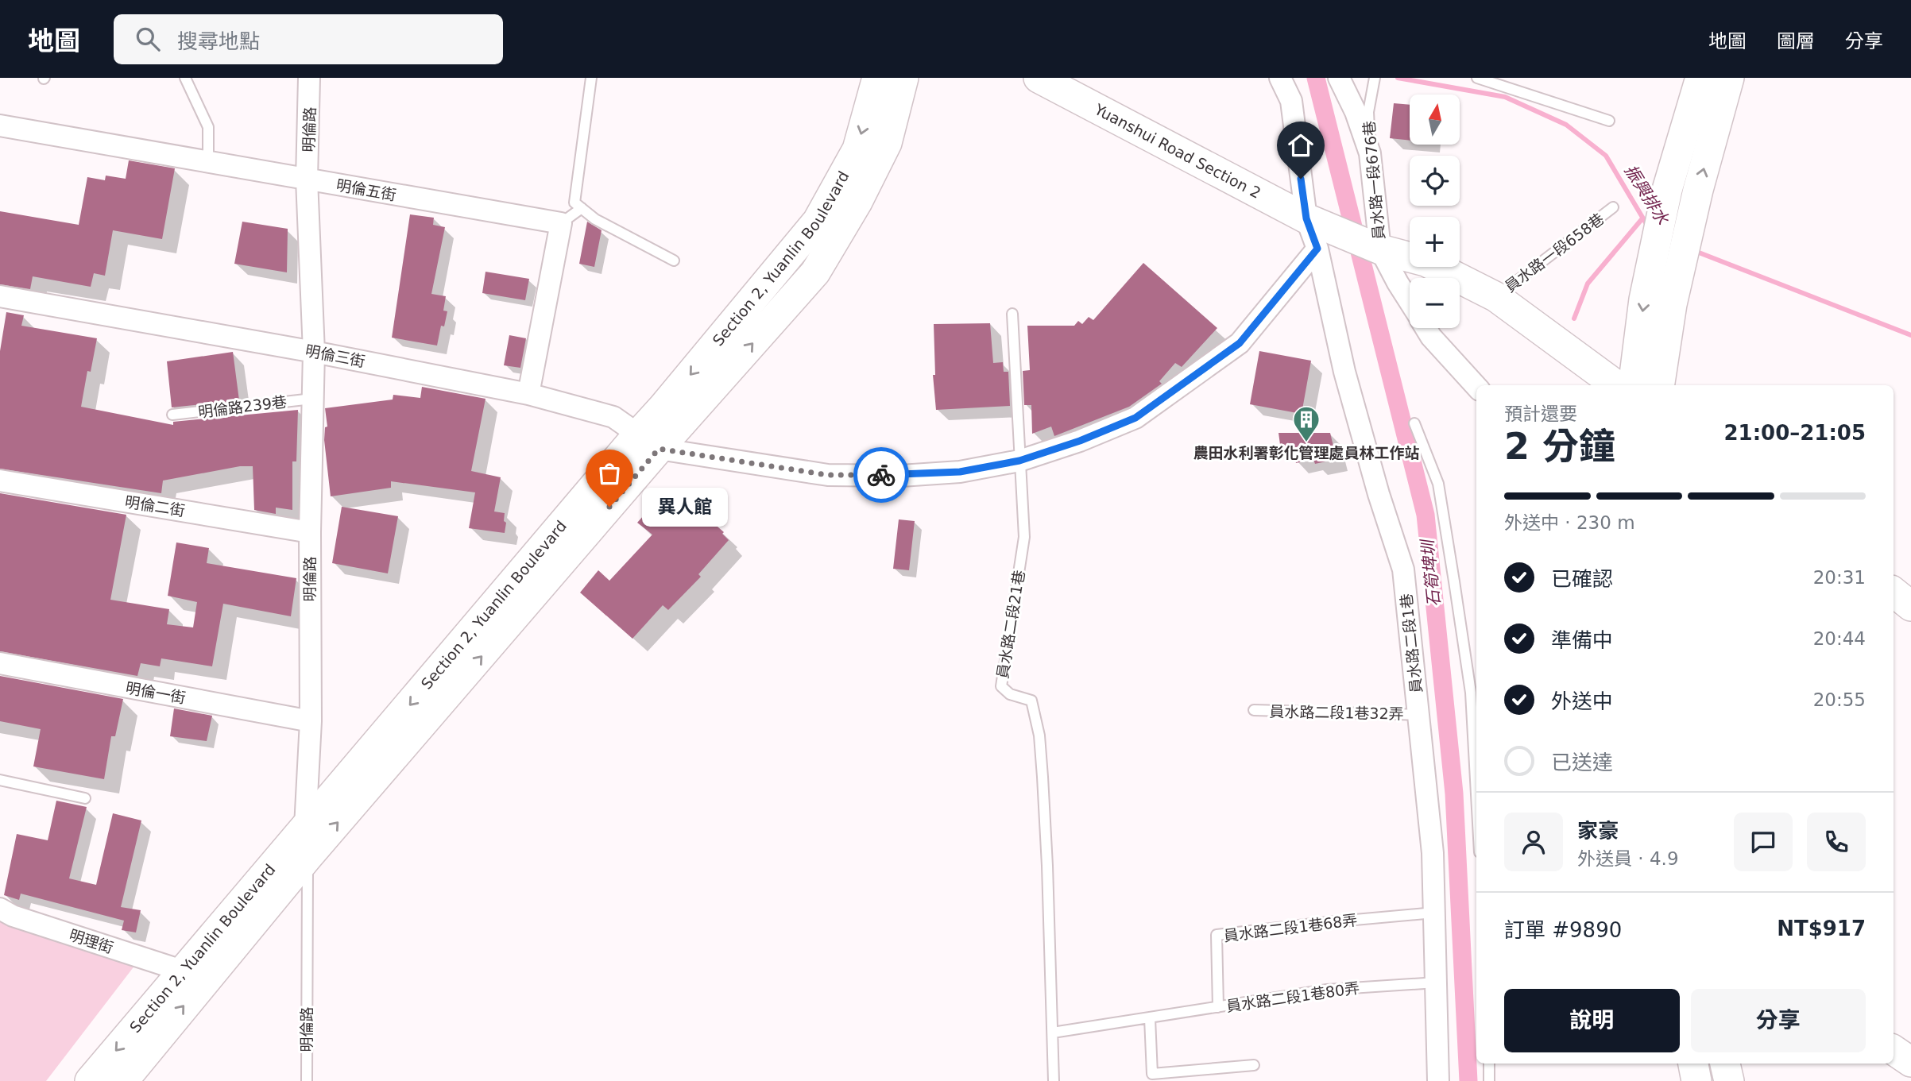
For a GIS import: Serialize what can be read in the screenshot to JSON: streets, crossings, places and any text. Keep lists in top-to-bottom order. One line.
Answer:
{"streets":{"street":["明倫路","Yuanshui Road Section 2","員水路一段676巷","明倫五街","Section 2, Yuanlin Boulevard","明倫三街","明倫二街","員水路二段1巷","明倫一街","明理街"],"lane":["員水路一段658巷","明倫路239巷","員水路二段21巷","員水路二段1巷32弄","員水路二段1巷68弄","員水路二段1巷80弄"]},"crossings":[["明倫路","明倫五街"],["明倫路","Section 2, Yuanlin Boulevard"],["明倫路","明倫三街"],["明倫路","明倫路239巷"],["明倫路","明倫二街"],["明倫路","明倫一街"],["Yuanshui Road Section 2","員水路一段676巷"],["Yuanshui Road Section 2","員水路一段658巷"],["Yuanshui Road Section 2","員水路二段1巷"],["Section 2, Yuanlin Boulevard","明倫三街"],["Section 2, Yuanlin Boulevard","明理街"],["員水路二段21巷","員水路二段1巷80弄"],["員水路二段1巷","員水路二段1巷32弄"],["員水路二段1巷","員水路二段1巷68弄"],["員水路二段1巷","員水路二段1巷80弄"],["員水路二段1巷68弄","員水路二段1巷80弄"]],"water":["振興排水","石筍埤圳"],"places":{"building":["農田水利署彰化管理處員林工作站"],"other":["異人館"]},"north":"top","page":{"header":"地圖","search":"搜尋地點","nav":["地圖","圖層","分享"],"map_buttons":["+","−"],"heading":["2 分鐘","預計還要","21:00–21:05"],"panel":["家豪","外送員 · 4.9","訂單 #9890","NT$917"],"bar":"外送中 · 230 m","bubble":"異人館","list":[["已確認","20:31"],["準備中","20:44"],["外送中","20:55"],"已送達"],"buttons":["說明","分享"]}}
